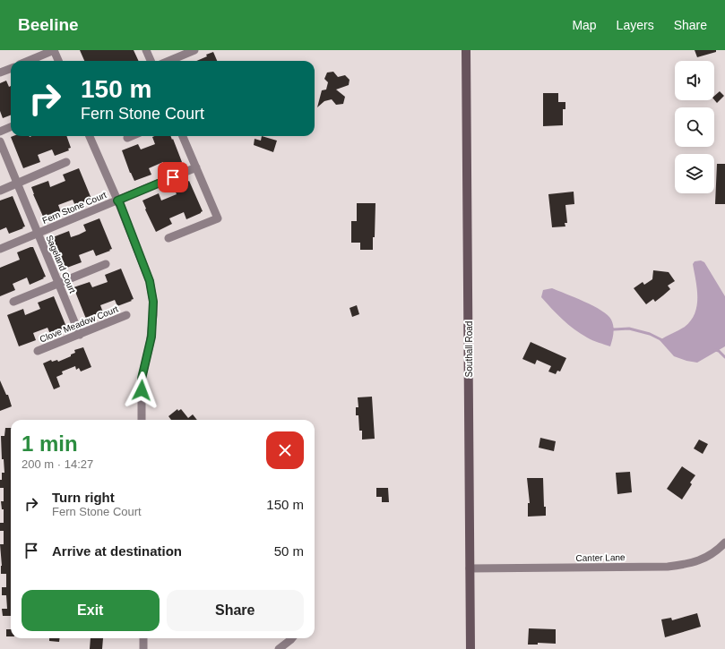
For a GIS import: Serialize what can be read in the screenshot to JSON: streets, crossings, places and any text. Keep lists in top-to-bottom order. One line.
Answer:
{"streets":{"street":["Fern Stone Court","Sageland Court","Clove Meadow Court","Southall Road","Canter Lane"]},"crossings":[["Fern Stone Court","Sageland Court"],["Sageland Court","Clove Meadow Court"],["Southall Road","Canter Lane"]],"page":{"header":"Beeline","nav":["Map","Layers","Share"],"turn":["150 m","Fern Stone Court"],"heading":["1 min","200 m · 14:27"],"list":[{"name":"Turn right","note":"Fern Stone Court","value":"150 m"},{"name":"Arrive at destination","value":"50 m"}],"buttons":["Exit","Share"]}}
